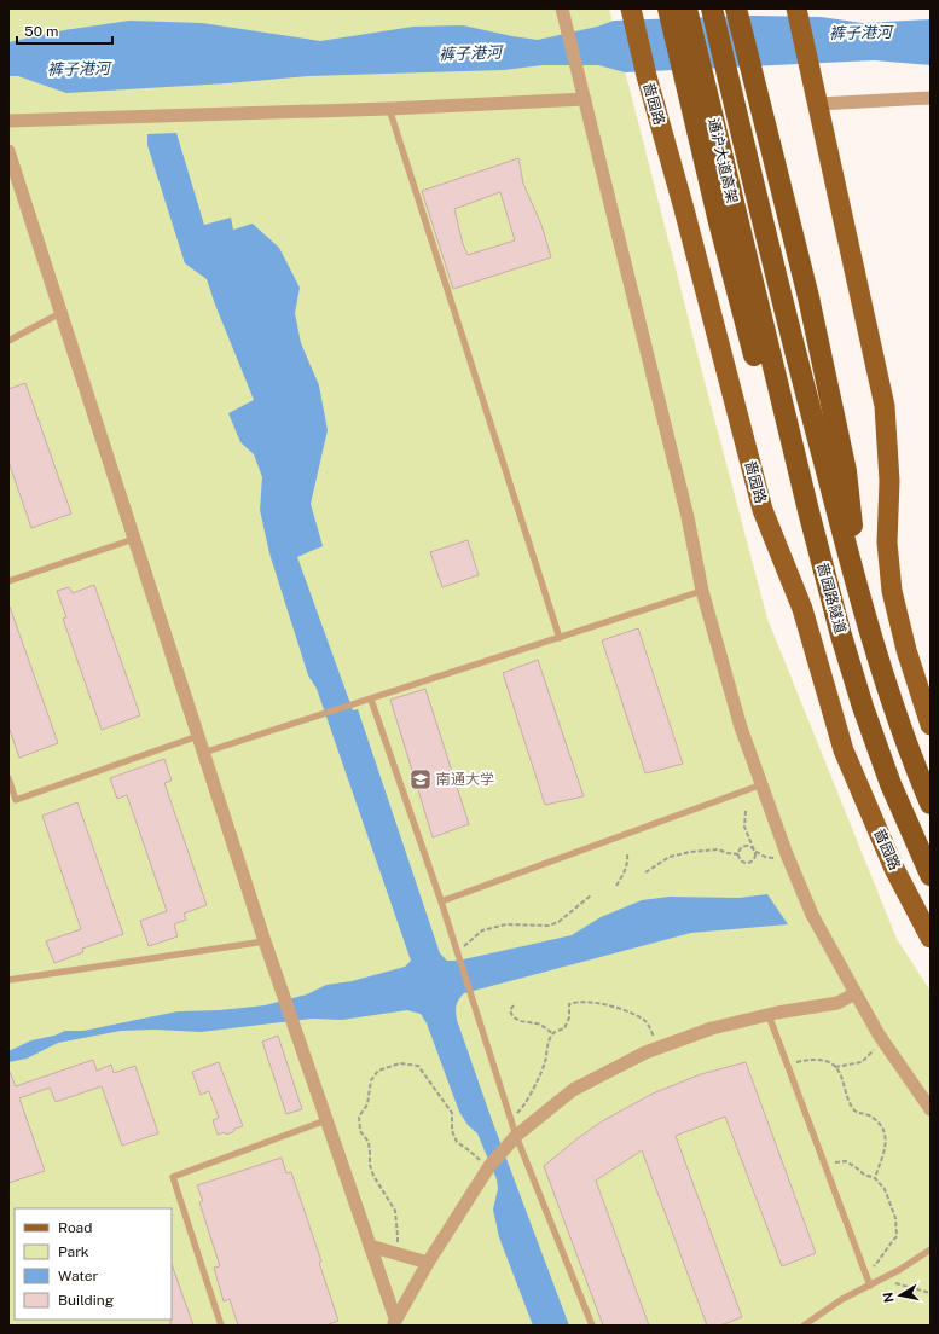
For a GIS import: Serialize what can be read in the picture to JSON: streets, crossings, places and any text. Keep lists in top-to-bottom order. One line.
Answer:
{"streets":{"highway":["通沪大道高架","啬园路隧道"],"main road":["啬园路"]},"crossings":[["通沪大道高架","啬园路隧道"]],"water":["裤子港河"],"places":{"school or university":["南通大学"]},"legend":["Road","Park","Water","Building"],"scale_bar":"50 m","north":"left"}
